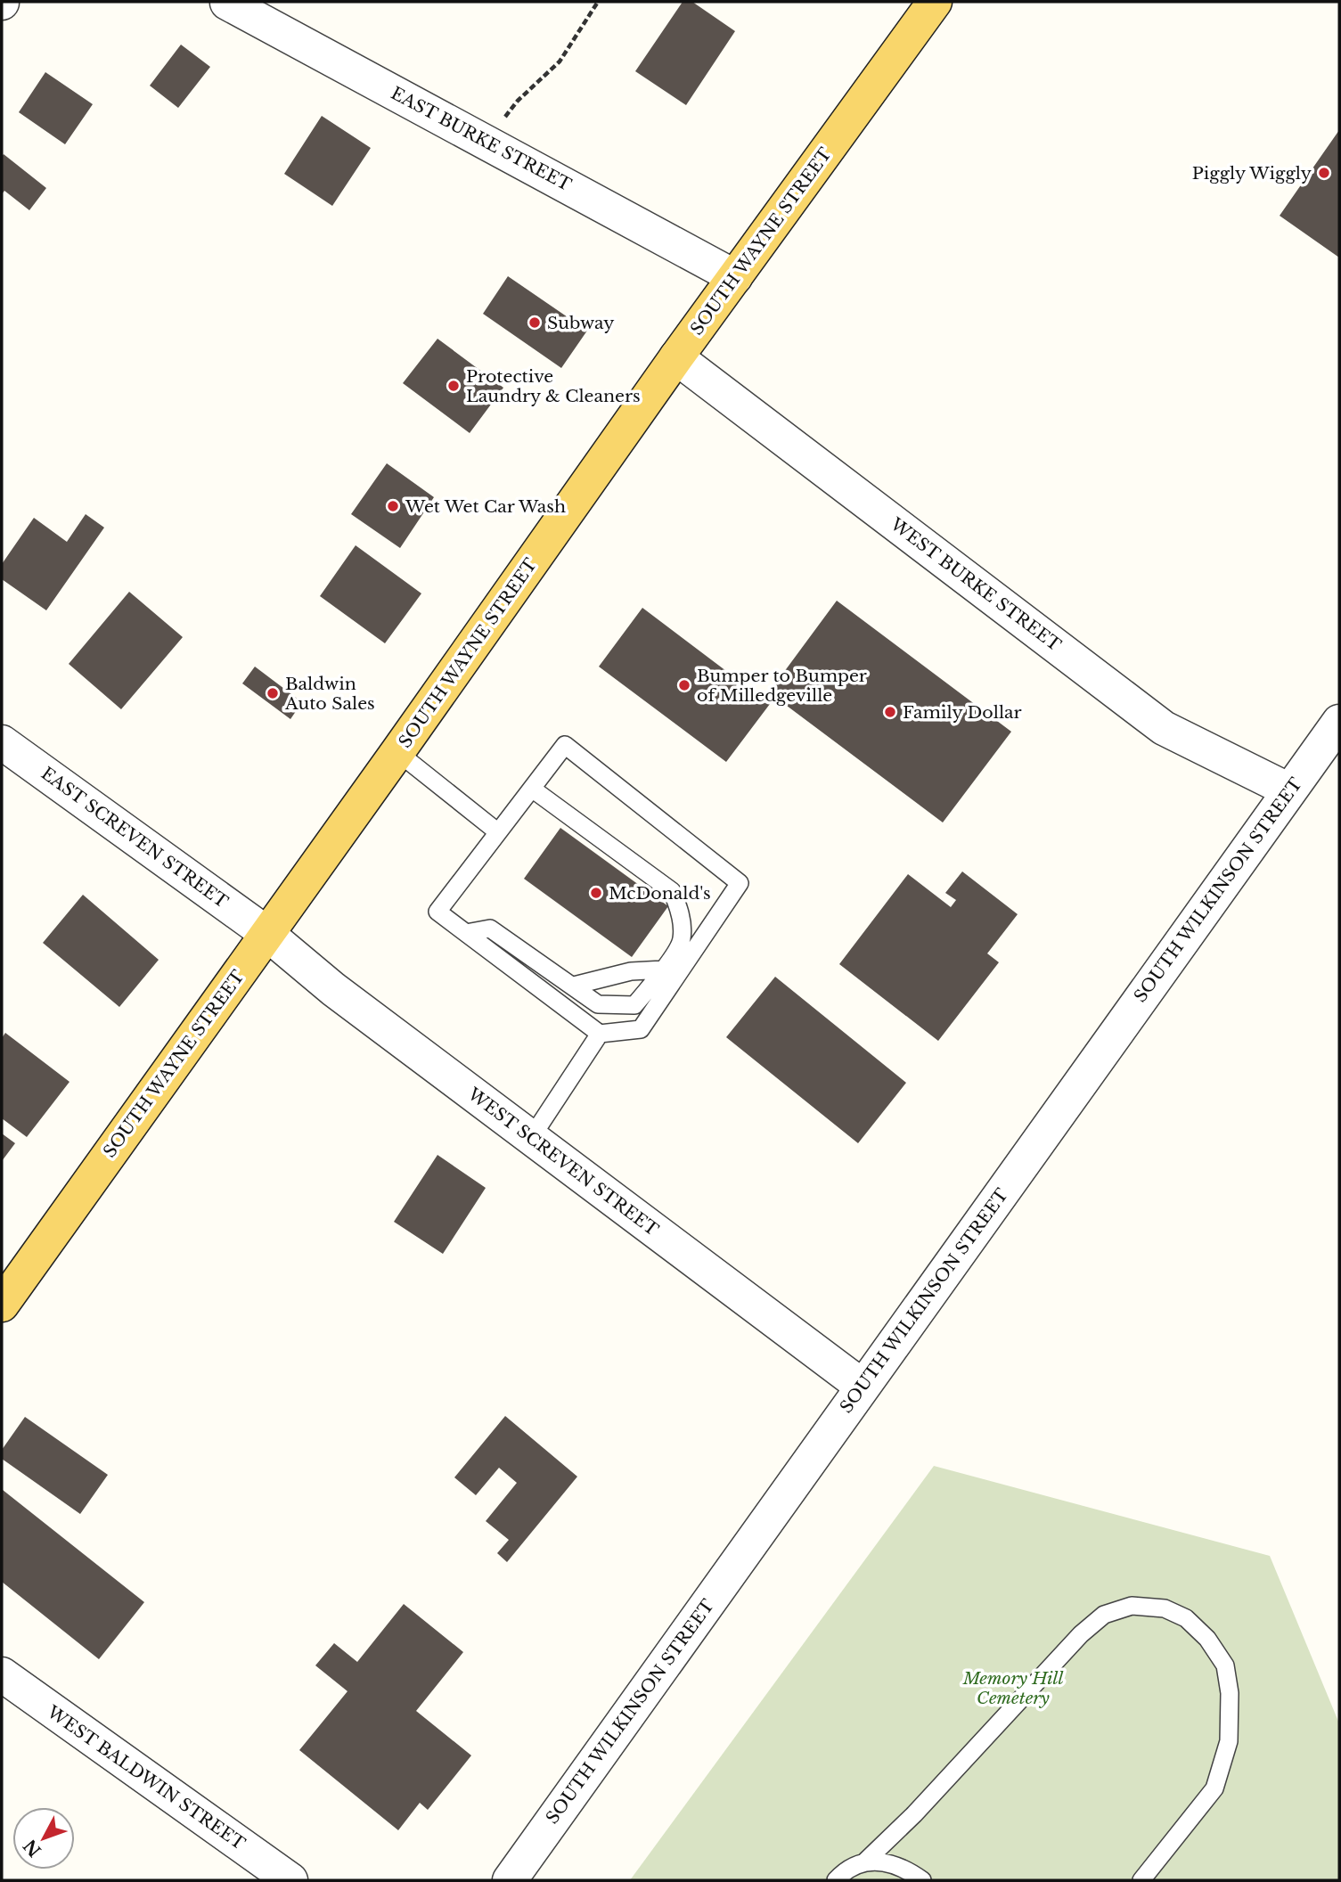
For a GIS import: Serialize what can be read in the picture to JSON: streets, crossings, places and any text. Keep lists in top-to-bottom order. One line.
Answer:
{"streets":{"main road":["SOUTH WAYNE STREET"],"street":["EAST BURKE STREET","WEST BURKE STREET","EAST SCREVEN STREET","SOUTH WILKINSON STREET","WEST SCREVEN STREET","WEST BALDWIN STREET"]},"crossings":[["EAST BURKE STREET","SOUTH WAYNE STREET"],["SOUTH WAYNE STREET","WEST BURKE STREET"],["SOUTH WAYNE STREET","EAST SCREVEN STREET"],["SOUTH WAYNE STREET","WEST SCREVEN STREET"],["WEST BURKE STREET","SOUTH WILKINSON STREET"],["EAST SCREVEN STREET","WEST SCREVEN STREET"],["SOUTH WILKINSON STREET","WEST SCREVEN STREET"]],"parks":["Memory Hill Cemetery"],"places":["Piggly Wiggly","Subway","Protective Laundry & Cleaners","Wet Wet Car Wash","Bumper to Bumper of Milledgeville","Baldwin Auto Sales","Family Dollar","McDonald's"],"north":"bottom left"}
